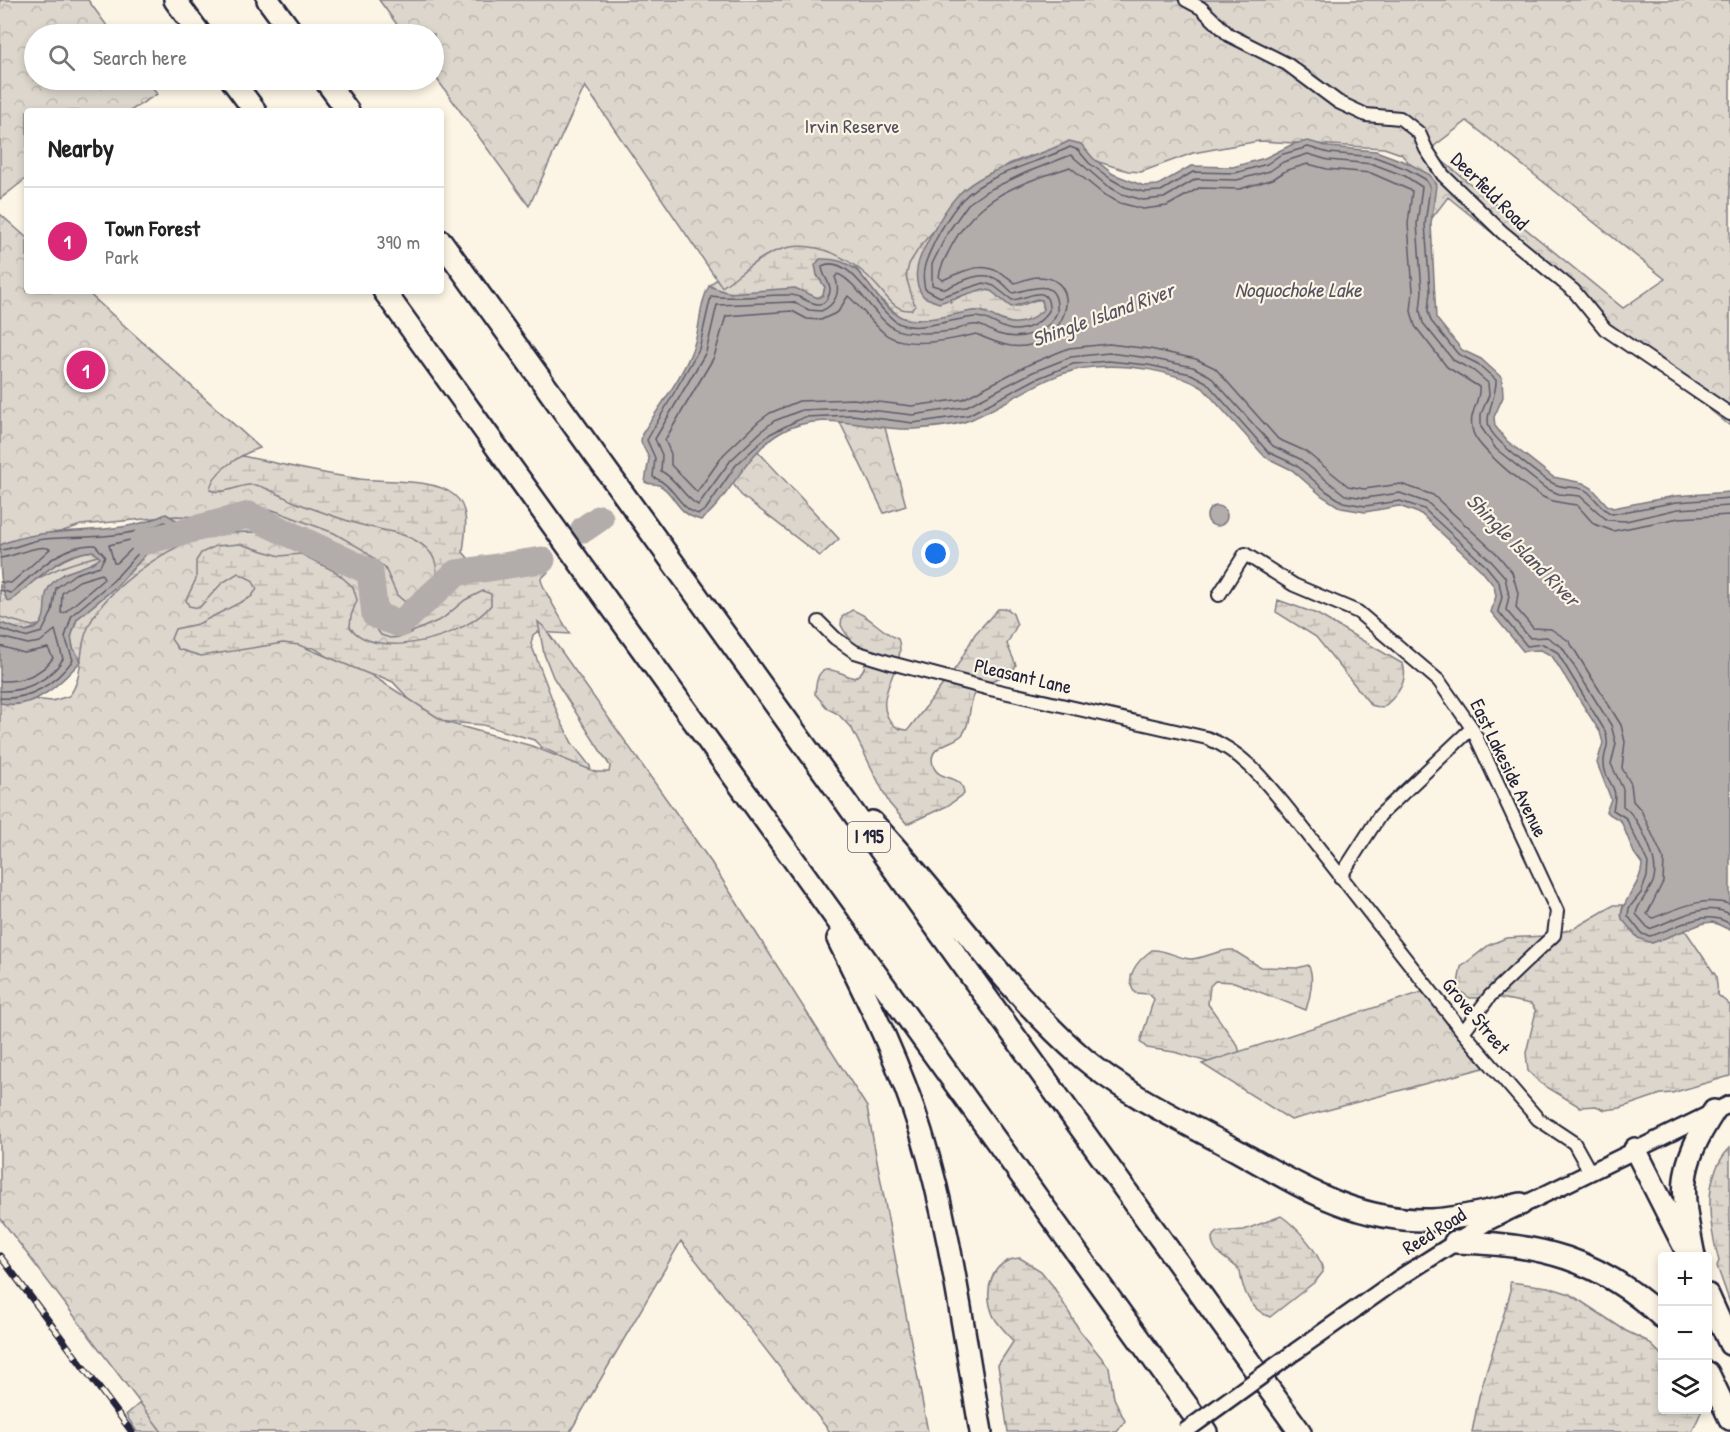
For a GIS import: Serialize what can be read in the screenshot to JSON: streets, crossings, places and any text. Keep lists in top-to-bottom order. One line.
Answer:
{"streets":{"highway":["I 195"],"street":["Deerfield Road","Pleasant Lane","East Lakeside Avenue","Grove Street","Reed Road"]},"crossings":[["Pleasant Lane","Grove Street"],["East Lakeside Avenue","Grove Street"],["Grove Street","Reed Road"]],"water":["Noquochoke Lake","Shingle Island River"],"parks":["Irvin Reserve"],"page":{"search":"Search here","heading":"Nearby","list":[{"mark":"1","name":"Town Forest","note":"Park","value":"390 m"}],"pins":"1","map_buttons":["+","−"]}}
